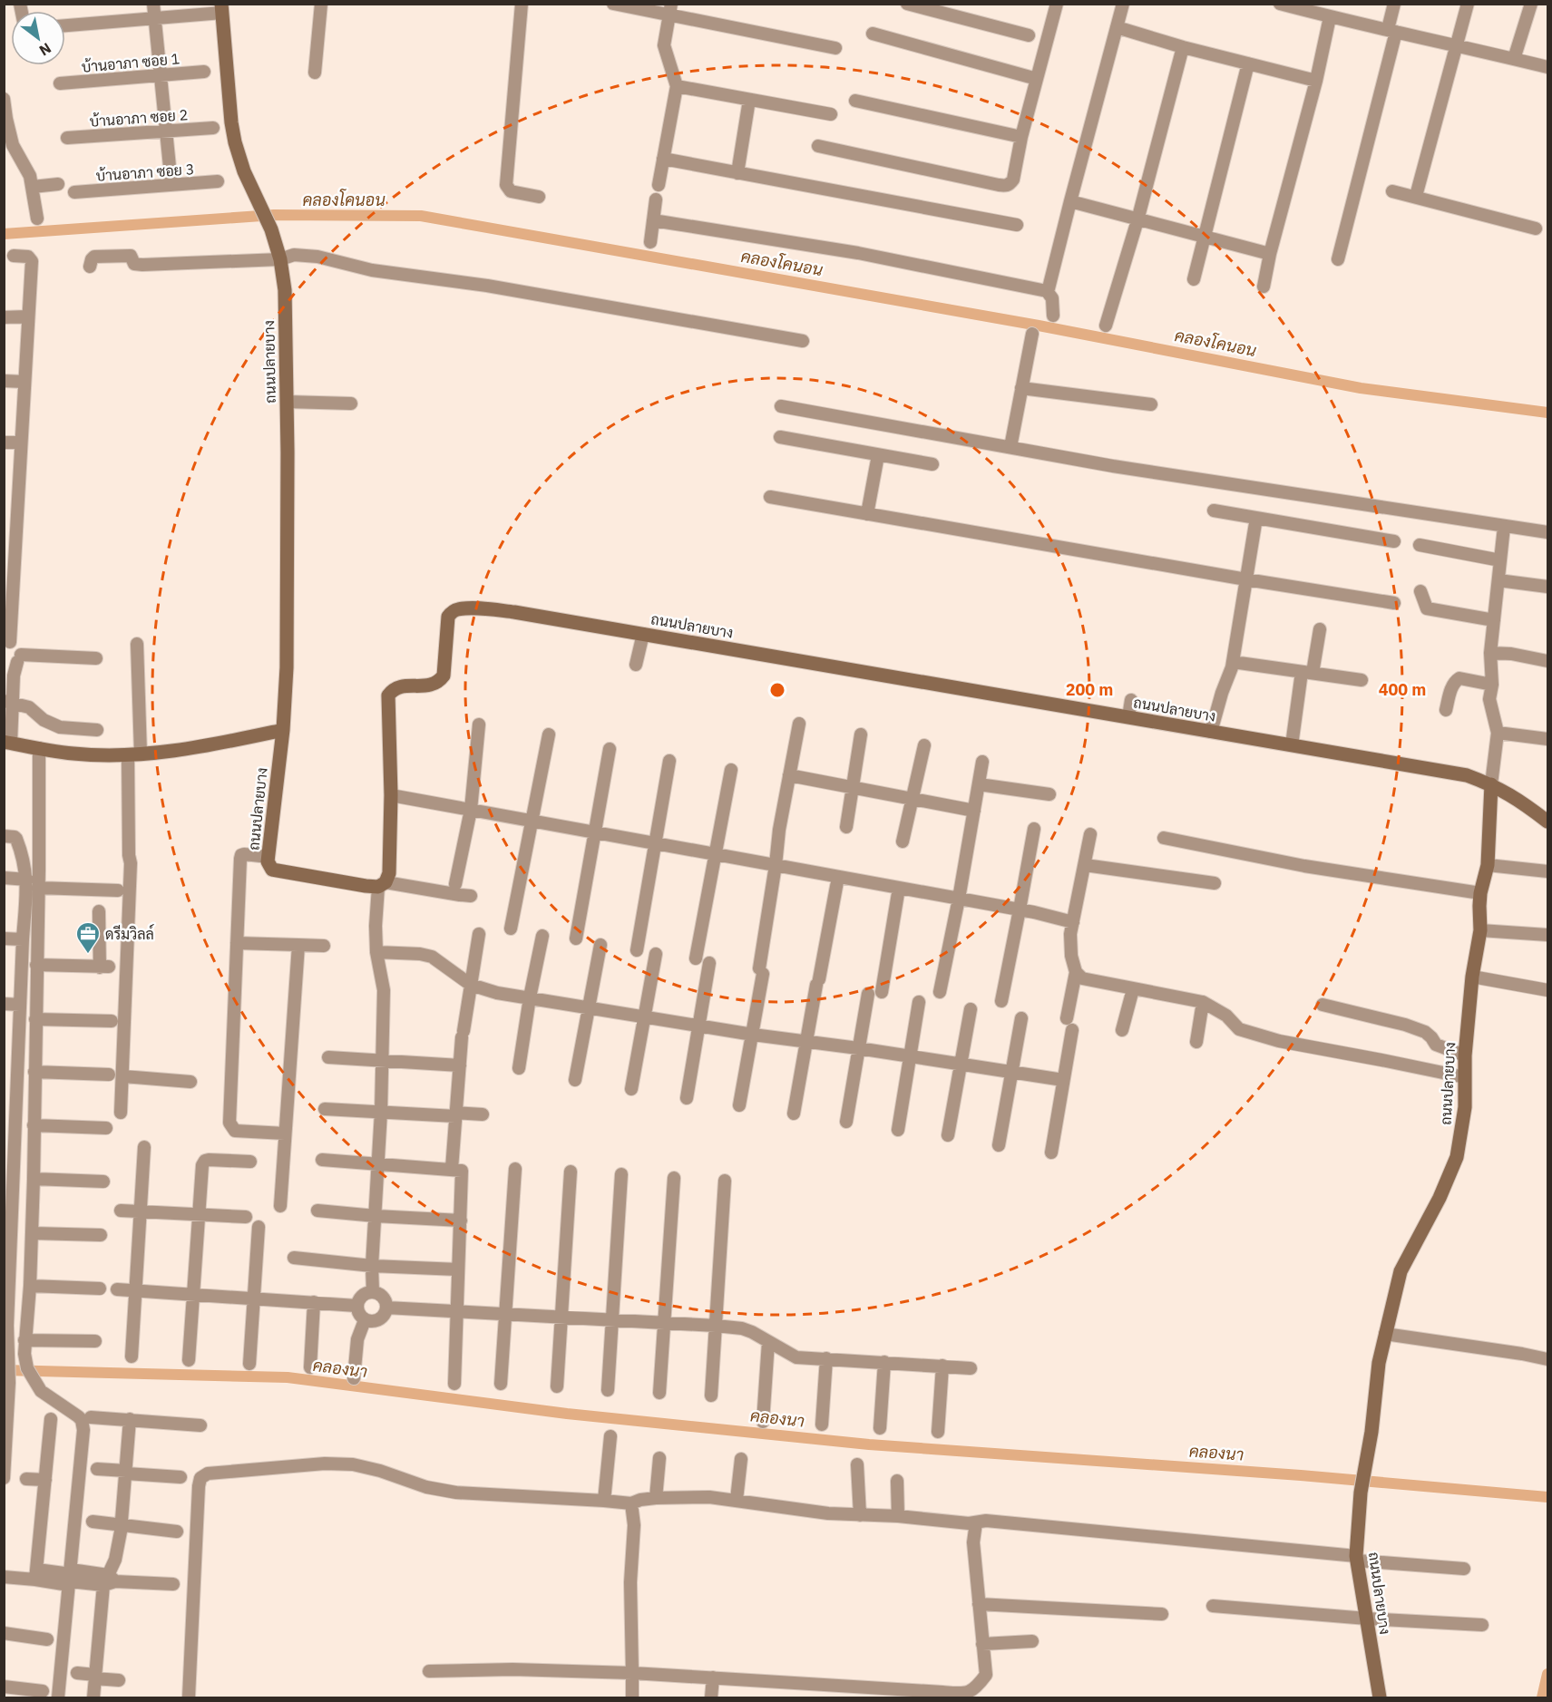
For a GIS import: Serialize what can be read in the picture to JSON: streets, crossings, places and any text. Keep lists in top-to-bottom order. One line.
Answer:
{"streets":{"street":["บ้านอาภา ซอย 1","บ้านอาภา ซอย 2","บ้านอาภา ซอย 3","ถนนปลายบาง"]},"water":["คลองโคนอน","คลองนา"],"places":{"office":["ดรีมวิลล์"]},"north":"bottom right","rings":["200 m","400 m"]}
